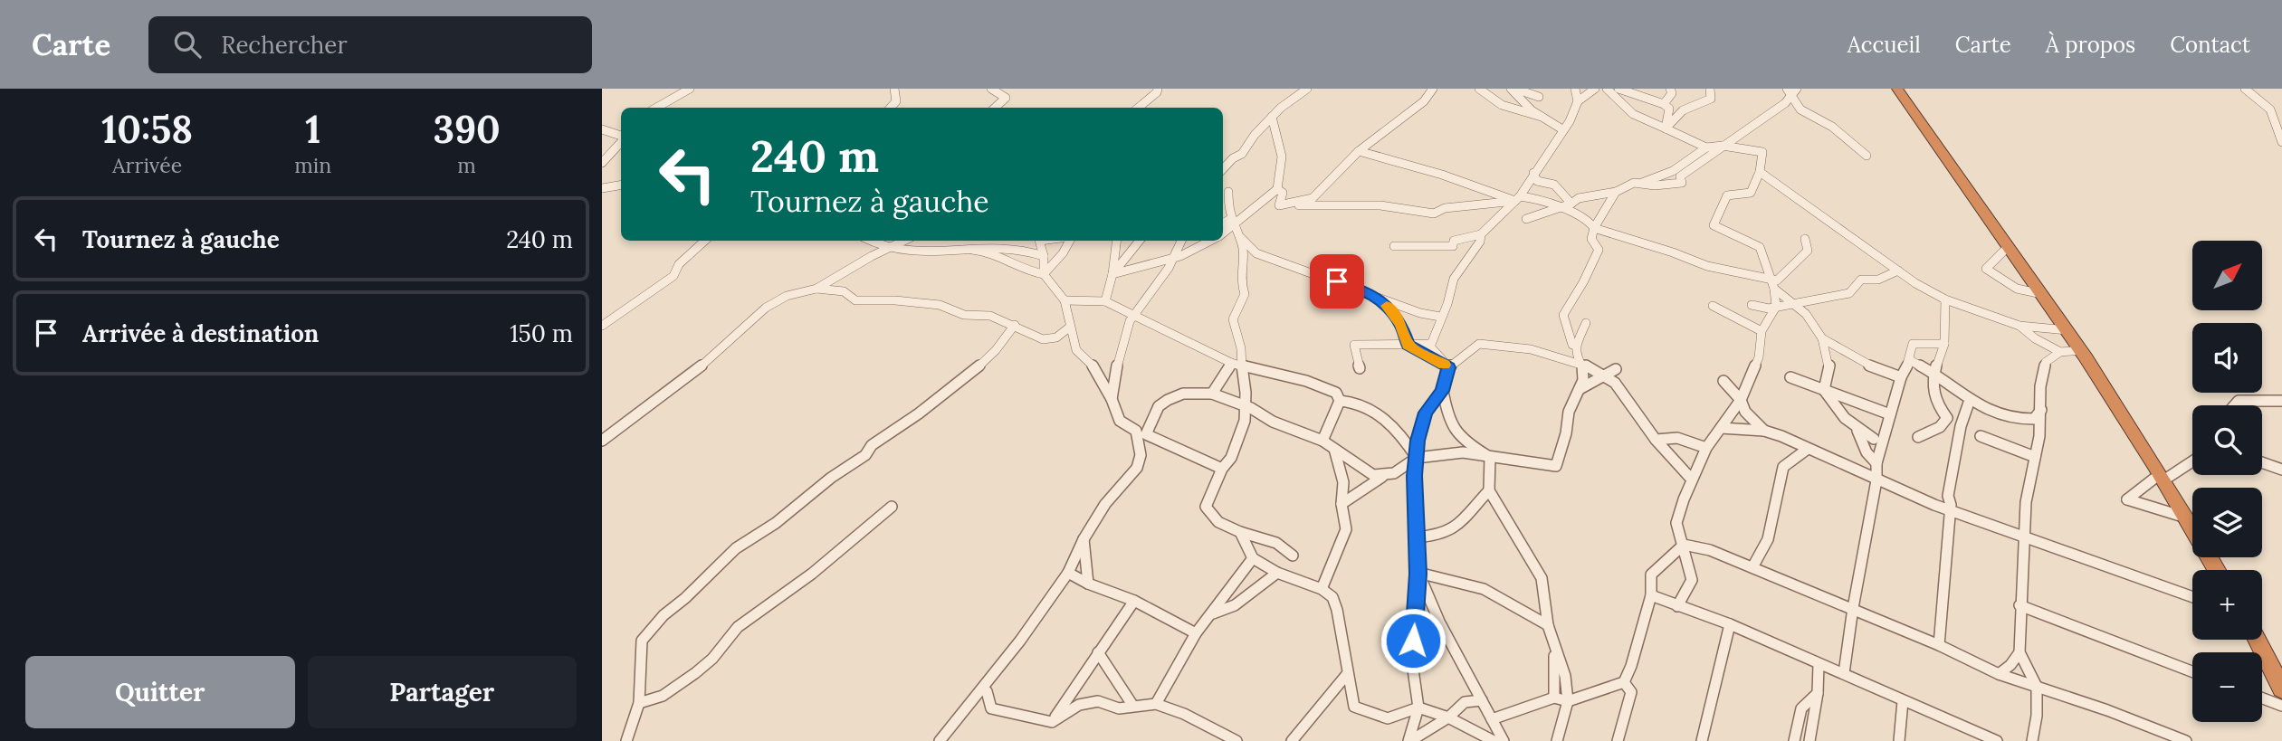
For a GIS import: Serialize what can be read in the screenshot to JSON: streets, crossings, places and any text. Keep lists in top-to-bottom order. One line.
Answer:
{"north":"top right","page":{"header":"Carte","search":"Rechercher","nav":["Accueil","Carte","À propos","Contact"],"eta":["10:58","Arrivée","1","min","390","m"],"turn":["240 m","Tournez à gauche"],"list":[{"name":"Tournez à gauche","value":"240 m"},{"name":"Arrivée à destination","value":"150 m"}],"map_buttons":["+","−"],"buttons":["Quitter","Partager"]}}
